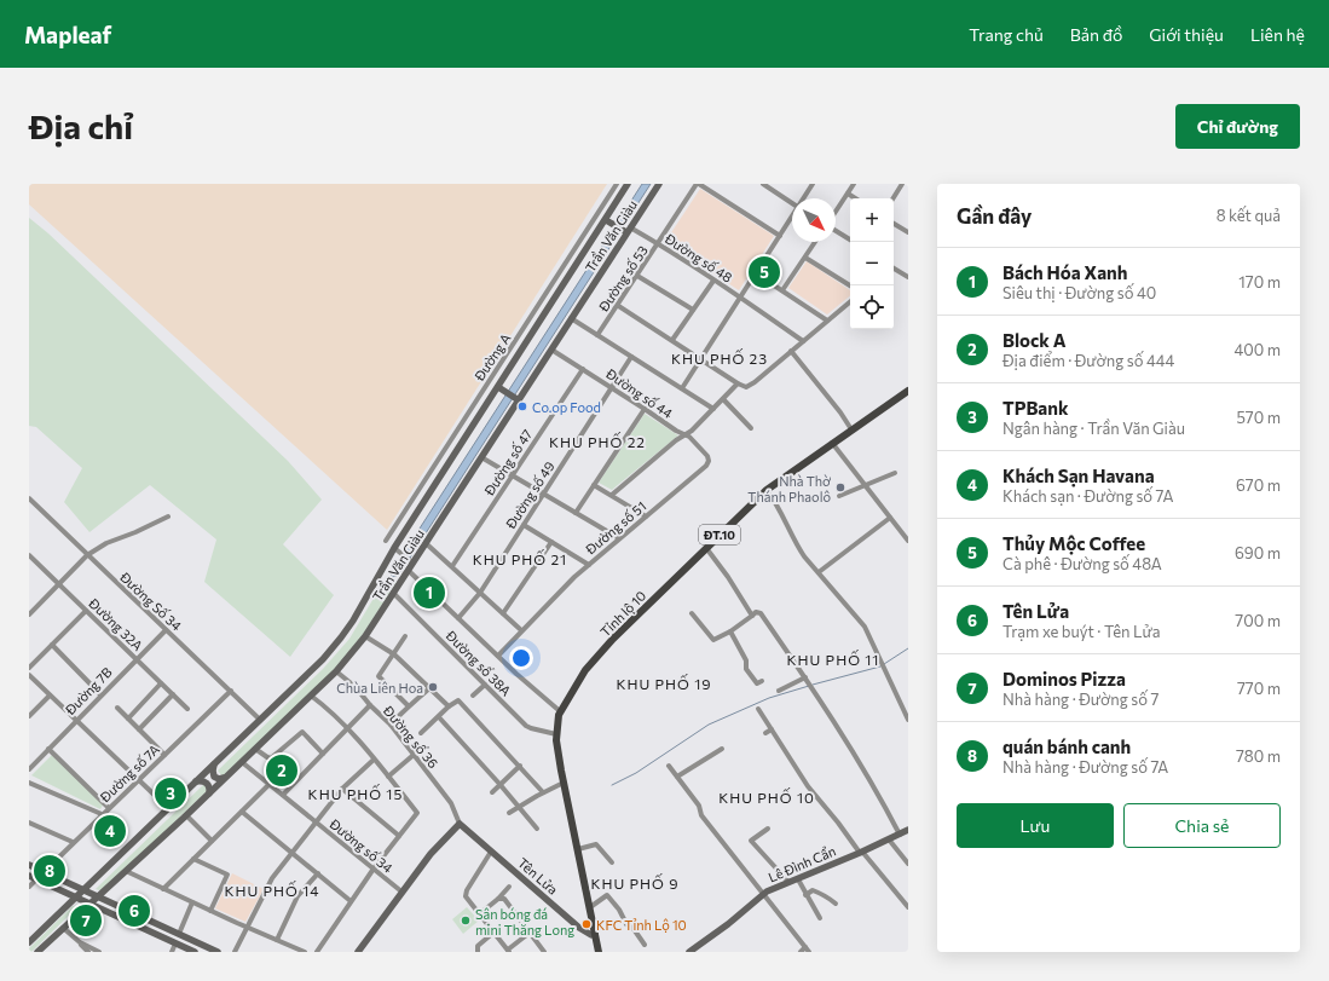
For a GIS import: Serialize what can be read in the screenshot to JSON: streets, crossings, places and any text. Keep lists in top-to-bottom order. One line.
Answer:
{"streets":{"main road":["Trần Văn Giàu","ĐT.10","Tỉnh lộ 10","Lê Đình Cẩn","Tên Lửa"],"street":["Đường số 48","Đường số 53","Đường A","Đường số 44","Đường số 47","Đường số 49","Đường số 51","Đường Số 34","Đường 32A","Đường số 38A","Đường 7B","Đường số 36","Đường số 7A","Đường số 34"]},"crossings":[["Trần Văn Giàu","Đường số 48"],["Trần Văn Giàu","Đường số 44"],["Trần Văn Giàu","Đường Số 34"],["Trần Văn Giàu","Đường số 38A"],["Trần Văn Giàu","Đường số 36"],["Trần Văn Giàu","Đường số 34"],["Đường số 48","Đường số 53"],["Đường số 44","Đường số 47"],["Đường số 44","Đường số 49"],["Đường số 44","Đường số 51"],["Đường Số 34","Đường 7B"],["Đường Số 34","Đường số 7A"],["Tỉnh lộ 10","Đường số 38A"],["Tỉnh lộ 10","Tên Lửa"],["Đường 32A","Đường 7B"],["Đường số 36","Tên Lửa"]],"districts":["KHU PHỐ 23","KHU PHỐ 22","KHU PHỐ 21","KHU PHỐ 11","KHU PHỐ 19","KHU PHỐ 15","KHU PHỐ 10","KHU PHỐ 9","KHU PHỐ 14"],"places":["Co.op Food","Nhà Thờ Thánh Phaolô","Chùa Liên Hoa","Sân bóng đá mini Thăng Long","KFC Tỉnh Lộ 10"],"north":"bottom right","page":{"header":"Mapleaf","nav":["Trang chủ","Bản đồ","Giới thiệu","Liên hệ"],"buttons":["Chỉ đường",["Lưu","Chia sẻ"]],"title":"Địa chỉ","heading":["Gần đây","8 kết quả"],"map_buttons":["+","−"],"list":[{"mark":"1","name":"Bách Hóa Xanh","note":"Siêu thị · Đường số 40","value":"170 m"},{"mark":"2","name":"Block A","note":"Địa điểm · Đường số 444","value":"400 m"},{"mark":"3","name":"TPBank","note":"Ngân hàng · Trần Văn Giàu","value":"570 m"},{"mark":"4","name":"Khách Sạn Havana","note":"Khách sạn · Đường số 7A","value":"670 m"},{"mark":"5","name":"Thủy Mộc Coffee","note":"Cà phê · Đường số 48A","value":"690 m"},{"mark":"6","name":"Tên Lửa","note":"Trạm xe buýt · Tên Lửa","value":"700 m"},{"mark":"7","name":"Dominos Pizza","note":"Nhà hàng · Đường số 7","value":"770 m"},{"mark":"8","name":"quán bánh canh","note":"Nhà hàng · Đường số 7A","value":"780 m"}],"pins":["5","1","2","3","4","8","6","7"]}}
